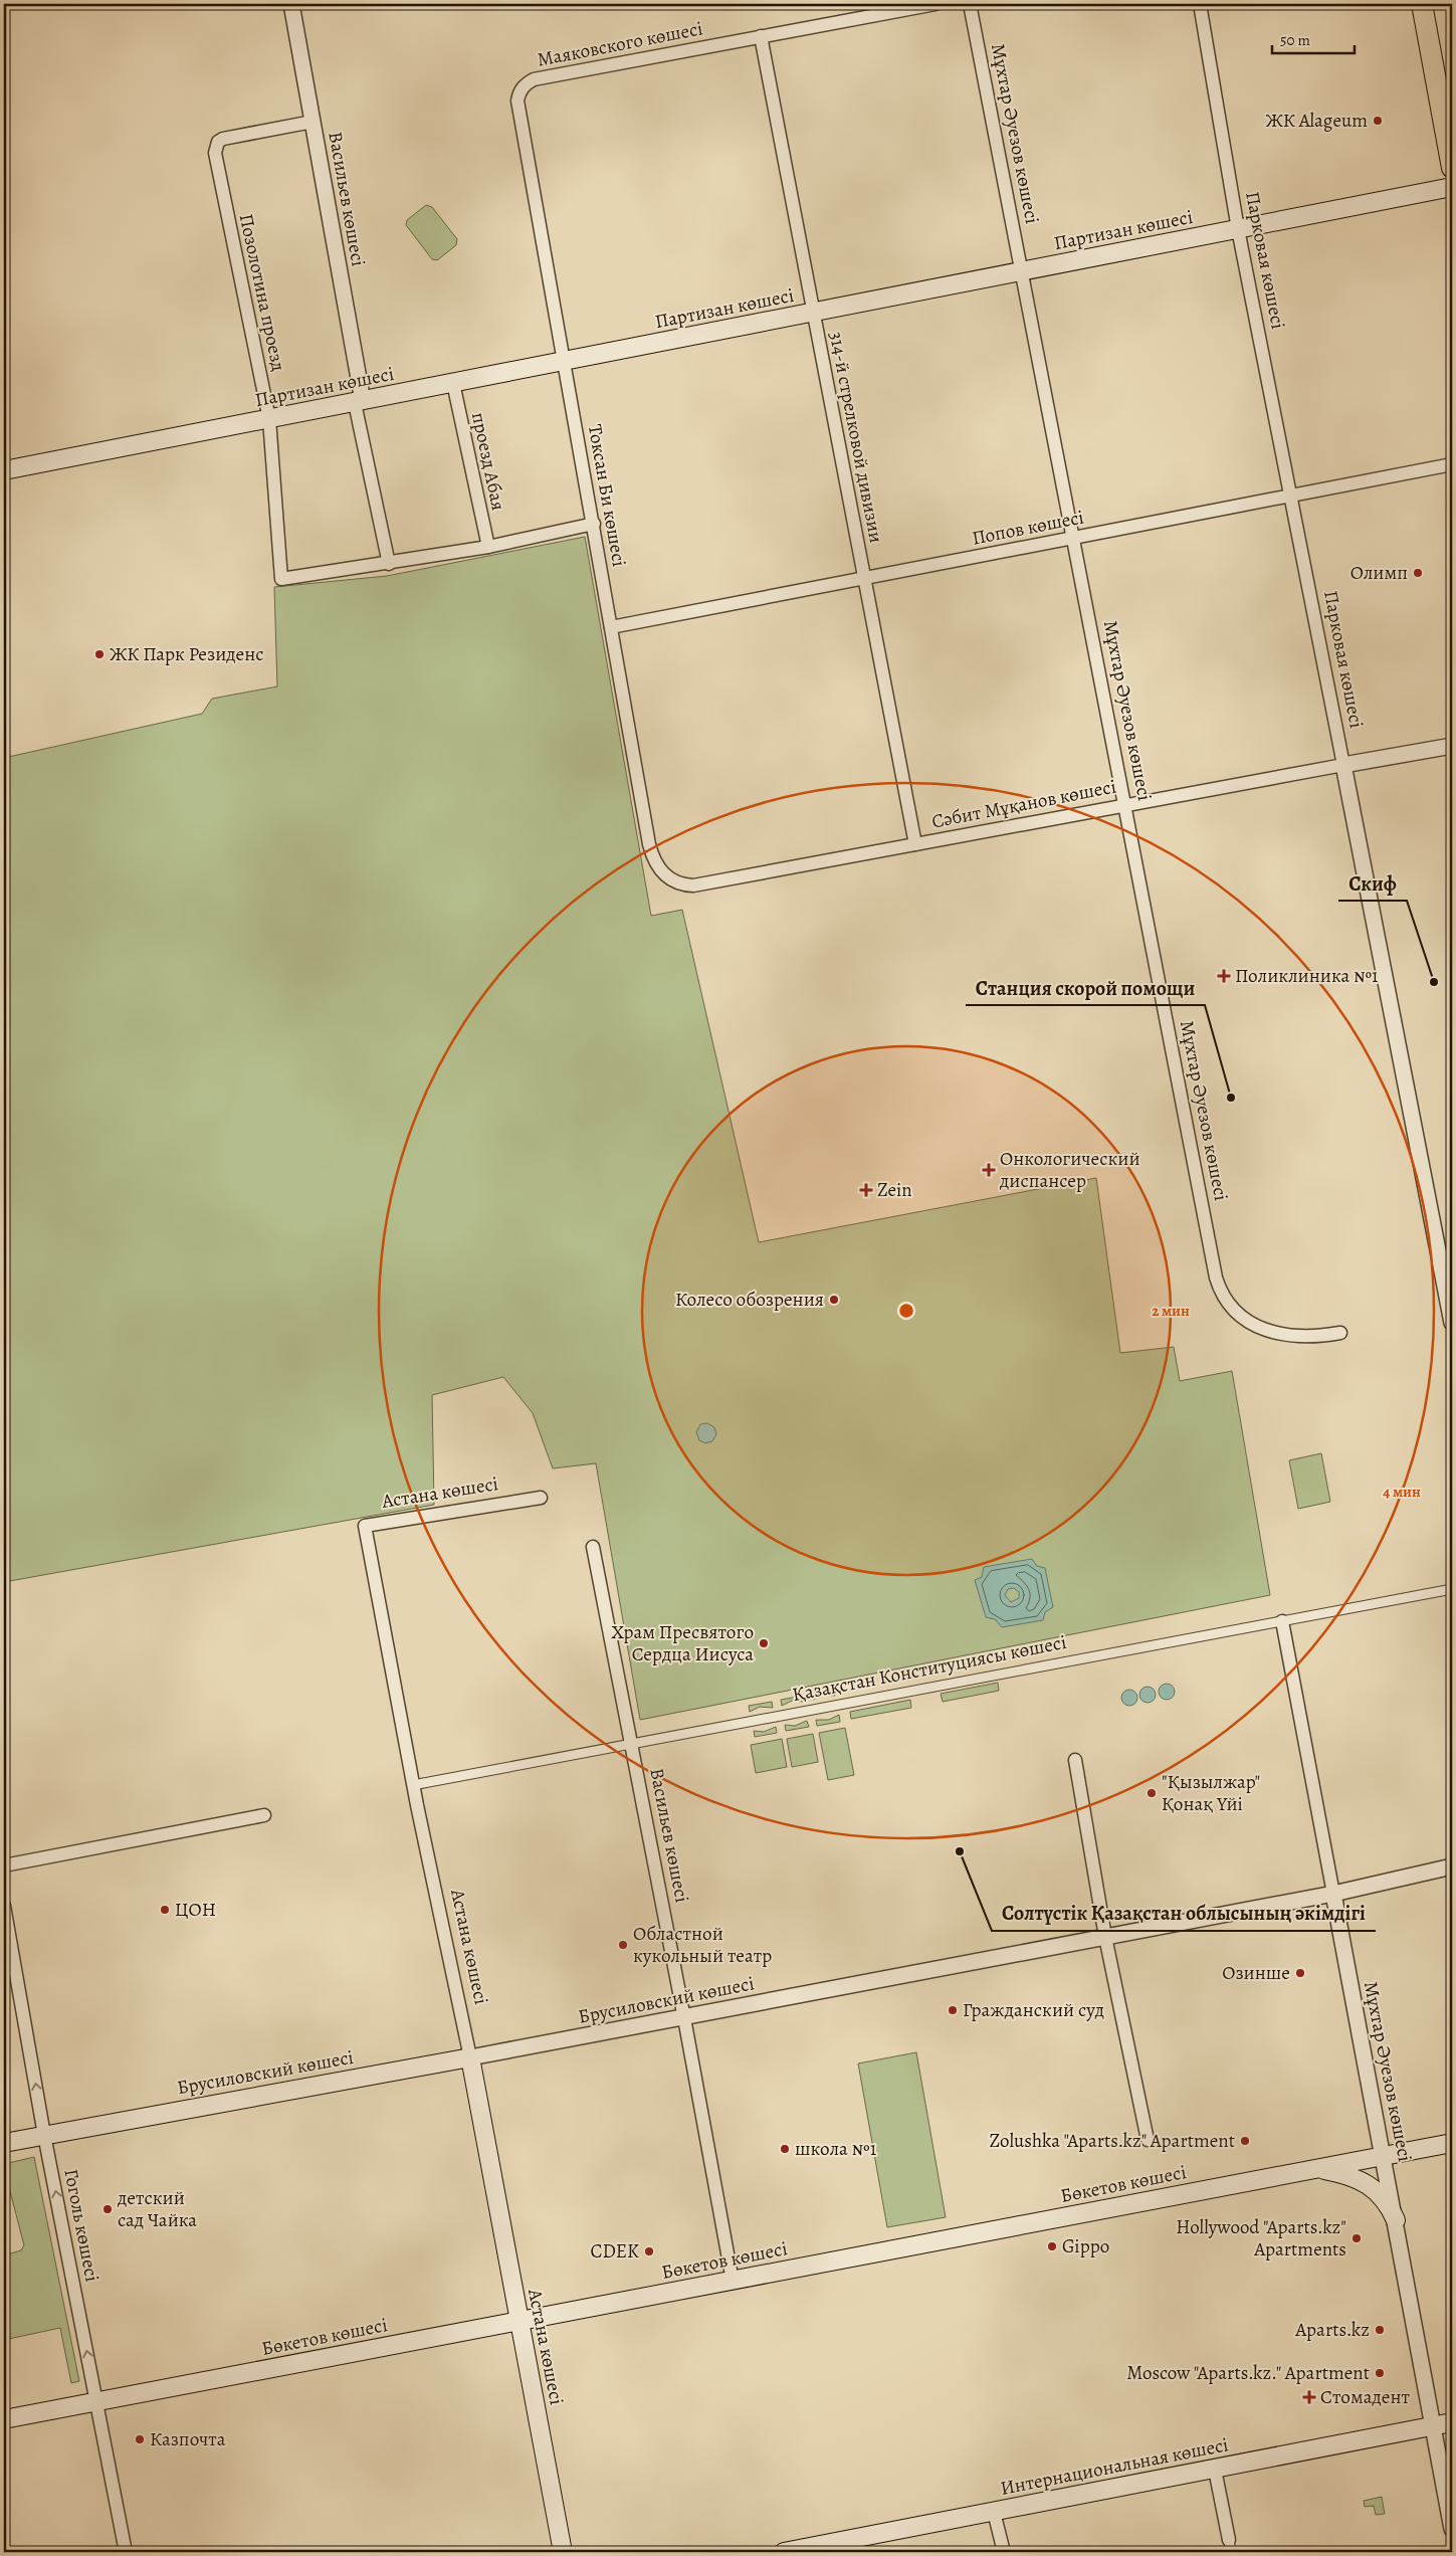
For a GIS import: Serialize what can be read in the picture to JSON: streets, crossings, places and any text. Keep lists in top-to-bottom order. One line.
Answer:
{"streets":{"main road":["Партизан көшесі","Астана көшесі","Брусиловский көшесі","Бөкетов көшесі","Интернациональная көшесі"],"street":["Маяковского көшесі","Мұхтар Әуезов көшесі","Васильев көшесі","Парковая көшесі","Позолотина проезд","314-й стрелковой дивизии","проезд Абая","Токсан Би көшесі","Попов көшесі","Сәбит Мұқанов көшесі","Қазақстан Конституциясы көшесі","Гоголь көшесі"]},"crossings":[["Маяковского көшесі","314-й стрелковой дивизии"],["Маяковского көшесі","Токсан Би көшесі"],["Мұхтар Әуезов көшесі","Партизан көшесі"],["Мұхтар Әуезов көшесі","Попов көшесі"],["Мұхтар Әуезов көшесі","Сәбит Мұқанов көшесі"],["Мұхтар Әуезов көшесі","Қазақстан Конституциясы көшесі"],["Мұхтар Әуезов көшесі","Брусиловский көшесі"],["Мұхтар Әуезов көшесі","Бөкетов көшесі"],["Мұхтар Әуезов көшесі","Интернациональная көшесі"],["Васильев көшесі","Партизан көшесі"],["Васильев көшесі","Позолотина проезд"],["Васильев көшесі","Қазақстан Конституциясы көшесі"],["Васильев көшесі","Брусиловский көшесі"],["Васильев көшесі","Бөкетов көшесі"],["Партизан көшесі","Парковая көшесі"],["Партизан көшесі","Позолотина проезд"],["Партизан көшесі","314-й стрелковой дивизии"],["Партизан көшесі","проезд Абая"],["Партизан көшесі","Токсан Би көшесі"],["Парковая көшесі","Попов көшесі"],["Парковая көшесі","Сәбит Мұқанов көшесі"],["314-й стрелковой дивизии","Попов көшесі"],["314-й стрелковой дивизии","Сәбит Мұқанов көшесі"],["Токсан Би көшесі","Попов көшесі"],["Токсан Би көшесі","Сәбит Мұқанов көшесі"],["Астана көшесі","Қазақстан Конституциясы көшесі"],["Астана көшесі","Брусиловский көшесі"],["Астана көшесі","Бөкетов көшесі"],["Брусиловский көшесі","Гоголь көшесі"],["Бөкетов көшесі","Гоголь көшесі"]],"one_way":["Гоголь көшесі"],"places":{"other":["ЖК Alageum","Олимп","ЖК Парк Резиденс","Скиф","Станция скорой помощи","Колесо обозрения","Храм Пресвятого Сердца Иисуса","\"Қызылжар\" Қонақ Үйі","Солтүстік Қазақстан облысының әкімдігі","ЦОН","Областной кукольный театр","Озинше","Гражданский суд","Zolushka \"Aparts.kz\" Apartment","школа №1","детский сад Чайка","Hollywood \"Aparts.kz\" Apartments","Gippo","CDEK","Aparts.kz","Moscow \"Aparts.kz.\" Apartment","Казпочта"],"health":["Поликлиника №1","Онкологический диспансер","Zein","Стомадент"]},"scale_bar":"50 m","rings":["2 мин","4 мин"]}
